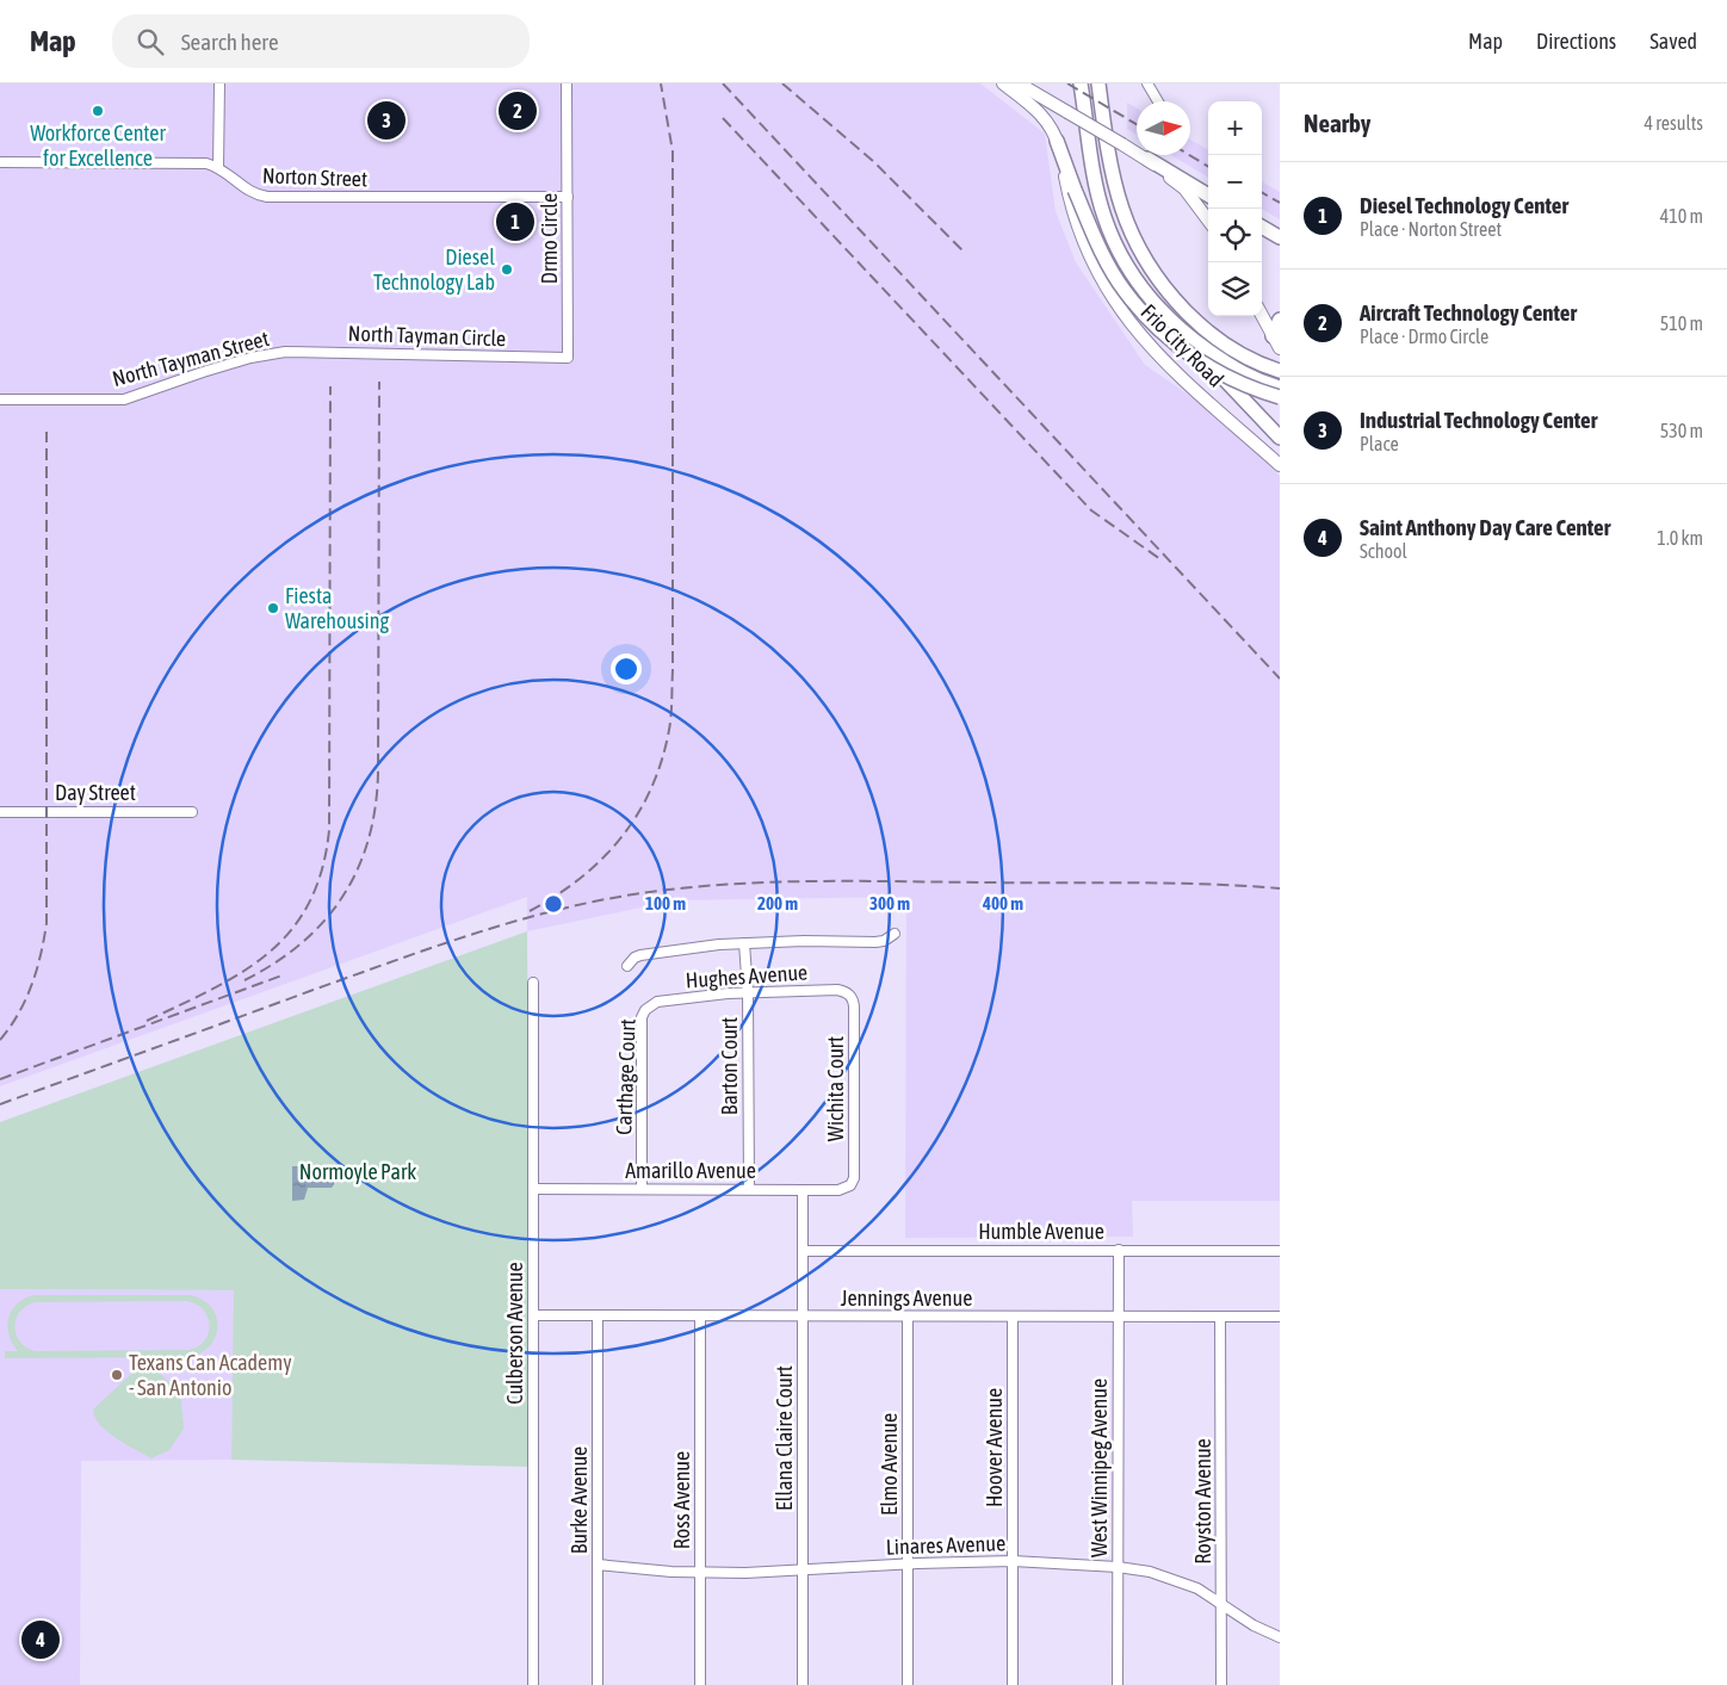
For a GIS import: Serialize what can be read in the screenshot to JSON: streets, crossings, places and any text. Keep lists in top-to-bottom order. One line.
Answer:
{"streets":{"main road":["Frio City Road"],"street":["Norton Street","Drmo Circle","North Tayman Circle","North Tayman Street","Day Street","Hughes Avenue","Barton Court","Carthage Court","Wichita Court","Amarillo Avenue","Humble Avenue","Jennings Avenue","Culberson Avenue","Ellana Claire Court","Hoover Avenue","Elmo Avenue","West Winnipeg Avenue","Burke Avenue","Ross Avenue","Royston Avenue","Linares Avenue"]},"crossings":[["Norton Street","Drmo Circle"],["Drmo Circle","North Tayman Circle"],["North Tayman Circle","North Tayman Street"],["Hughes Avenue","Barton Court"],["Hughes Avenue","Carthage Court"],["Hughes Avenue","Wichita Court"],["Barton Court","Amarillo Avenue"],["Carthage Court","Amarillo Avenue"],["Wichita Court","Amarillo Avenue"],["Amarillo Avenue","Culberson Avenue"],["Amarillo Avenue","Ellana Claire Court"],["Humble Avenue","Ellana Claire Court"],["Humble Avenue","West Winnipeg Avenue"],["Jennings Avenue","Culberson Avenue"],["Jennings Avenue","Ellana Claire Court"],["Jennings Avenue","Hoover Avenue"],["Jennings Avenue","Elmo Avenue"],["Jennings Avenue","West Winnipeg Avenue"],["Jennings Avenue","Burke Avenue"],["Jennings Avenue","Ross Avenue"],["Jennings Avenue","Royston Avenue"],["Ellana Claire Court","Linares Avenue"],["Hoover Avenue","Linares Avenue"],["Elmo Avenue","Linares Avenue"],["West Winnipeg Avenue","Linares Avenue"],["Burke Avenue","Linares Avenue"],["Ross Avenue","Linares Avenue"],["Royston Avenue","Linares Avenue"]],"parks":["Normoyle Park"],"places":["Workforce Center for Excellence","Diesel Technology Lab","Fiesta Warehousing","Texans Can Academy - San Antonio"],"north":"right","page":{"header":"Map","search":"Search here","nav":["Map","Directions","Saved"],"heading":["Nearby","4 results"],"pins":["2","3","1","4"],"map_buttons":["+","−"],"list":[{"mark":"1","name":"Diesel Technology Center","note":"Place · Norton Street","value":"410 m"},{"mark":"2","name":"Aircraft Technology Center","note":"Place · Drmo Circle","value":"510 m"},{"mark":"3","name":"Industrial Technology Center","note":"Place","value":"530 m"},{"mark":"4","name":"Saint Anthony Day Care Center","note":"School","value":"1.0 km"}]},"rings":["100 m","200 m","300 m","400 m"]}
